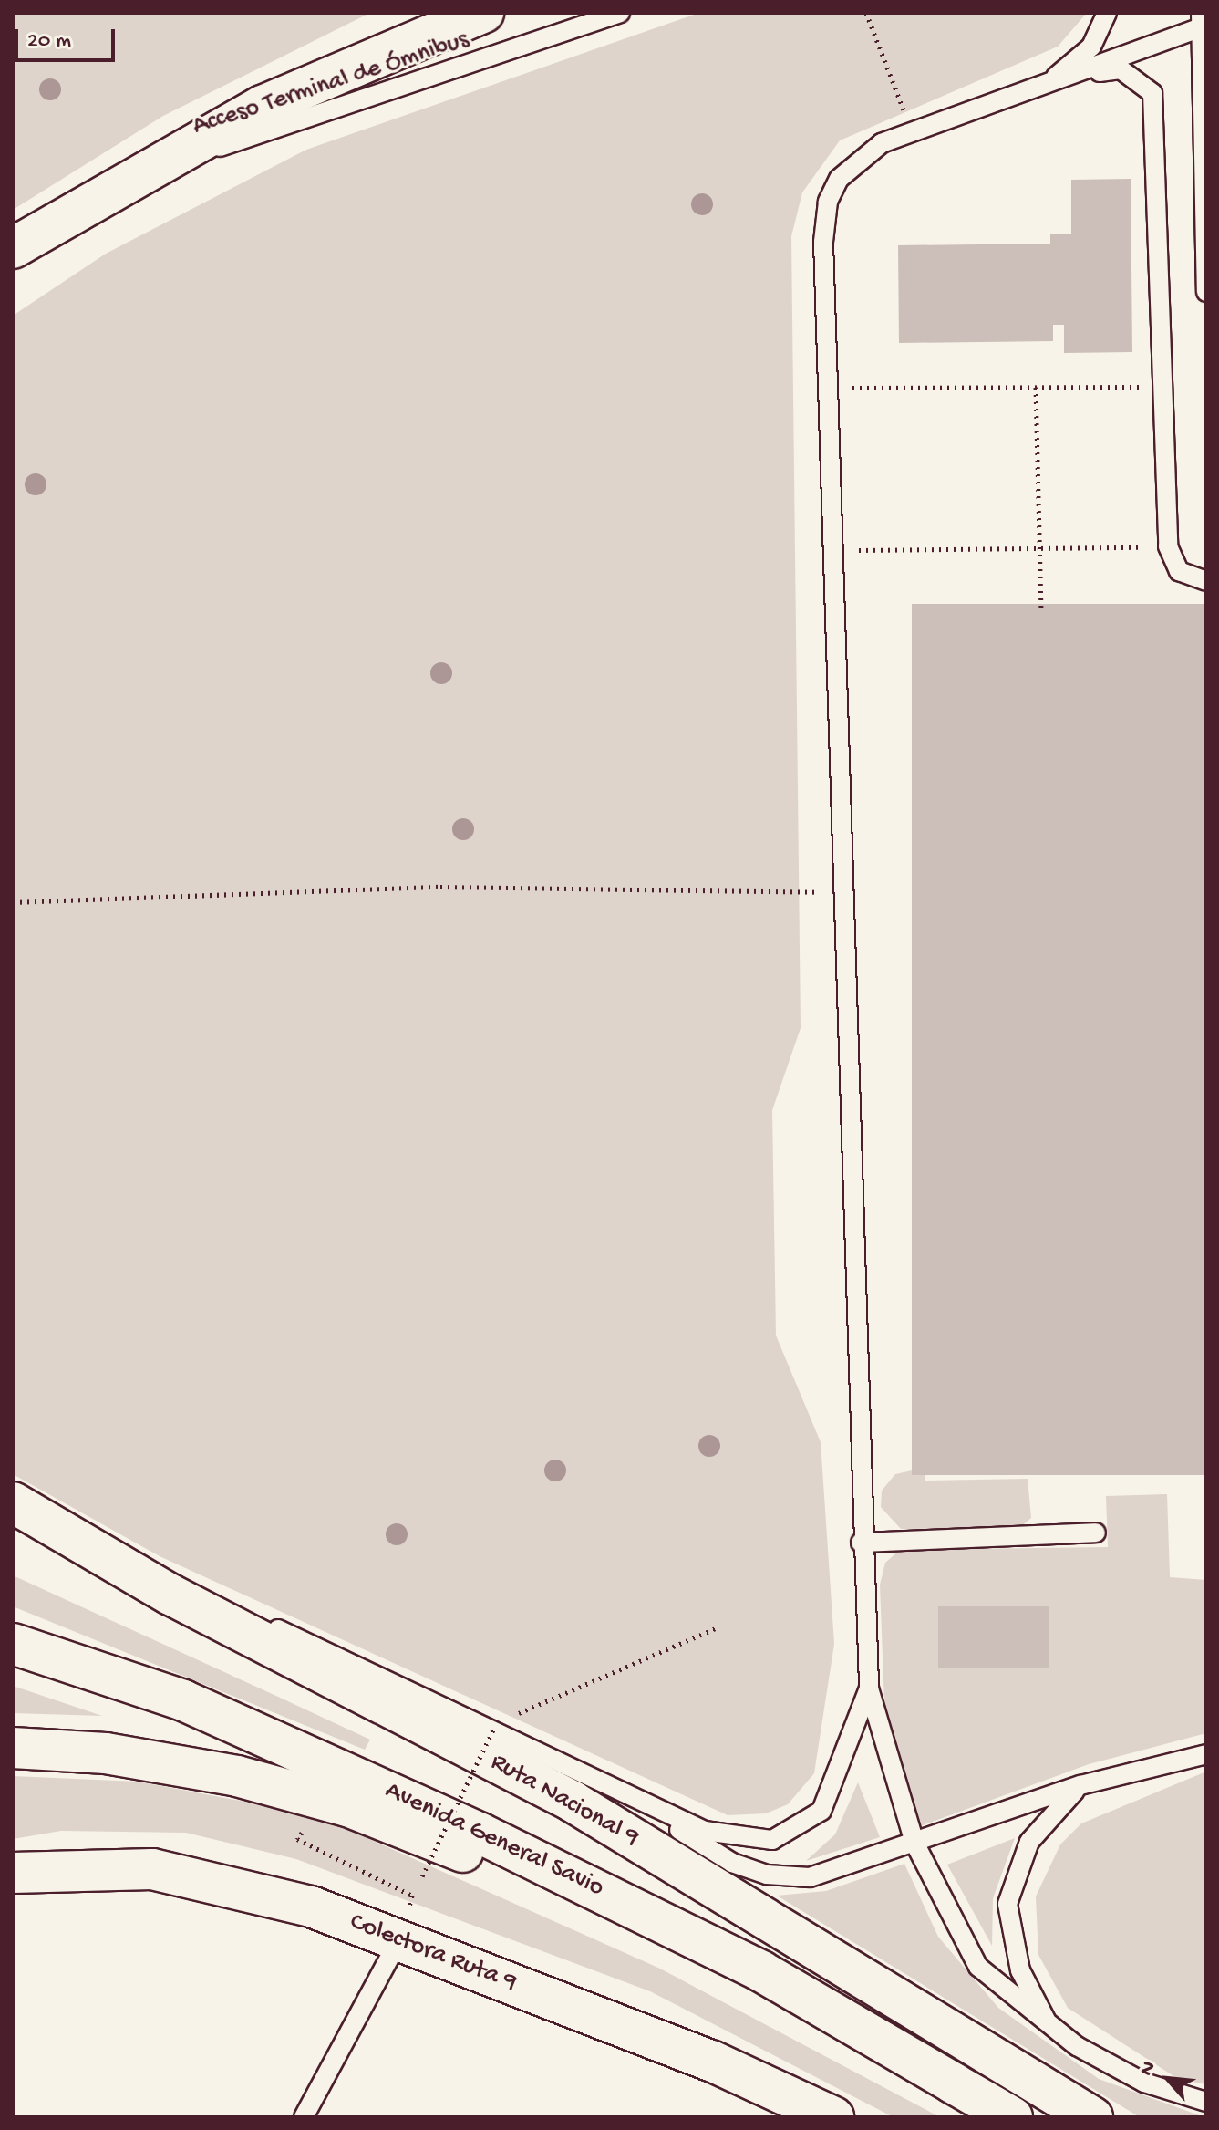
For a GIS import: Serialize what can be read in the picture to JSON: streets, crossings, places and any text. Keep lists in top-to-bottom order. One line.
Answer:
{"streets":{"main road":["Ruta Nacional 9","Avenida General Savio","Colectora Ruta 9"],"lane":["Acceso Terminal de Ómnibus"]},"scale_bar":"20 m","north":"top left"}
